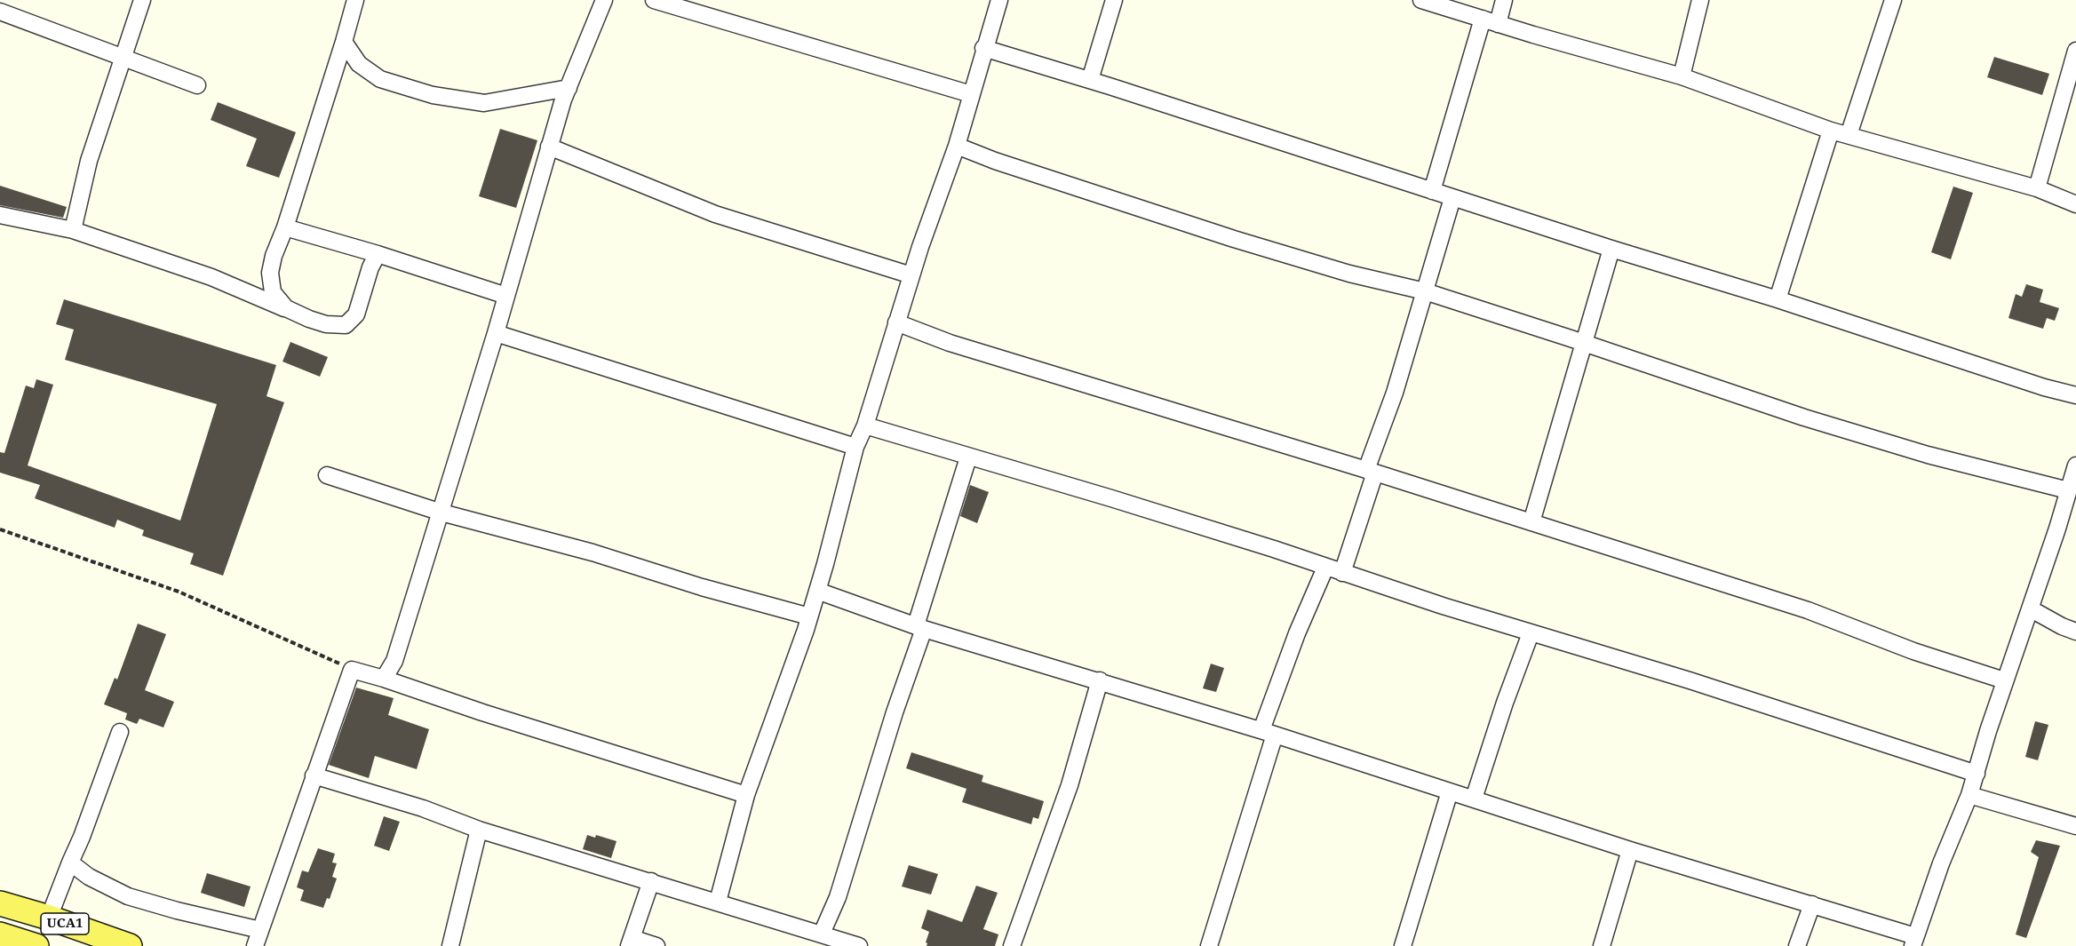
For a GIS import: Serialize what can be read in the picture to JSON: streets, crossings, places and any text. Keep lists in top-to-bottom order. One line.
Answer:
{"streets":{"main road":["UCA1"]}}
